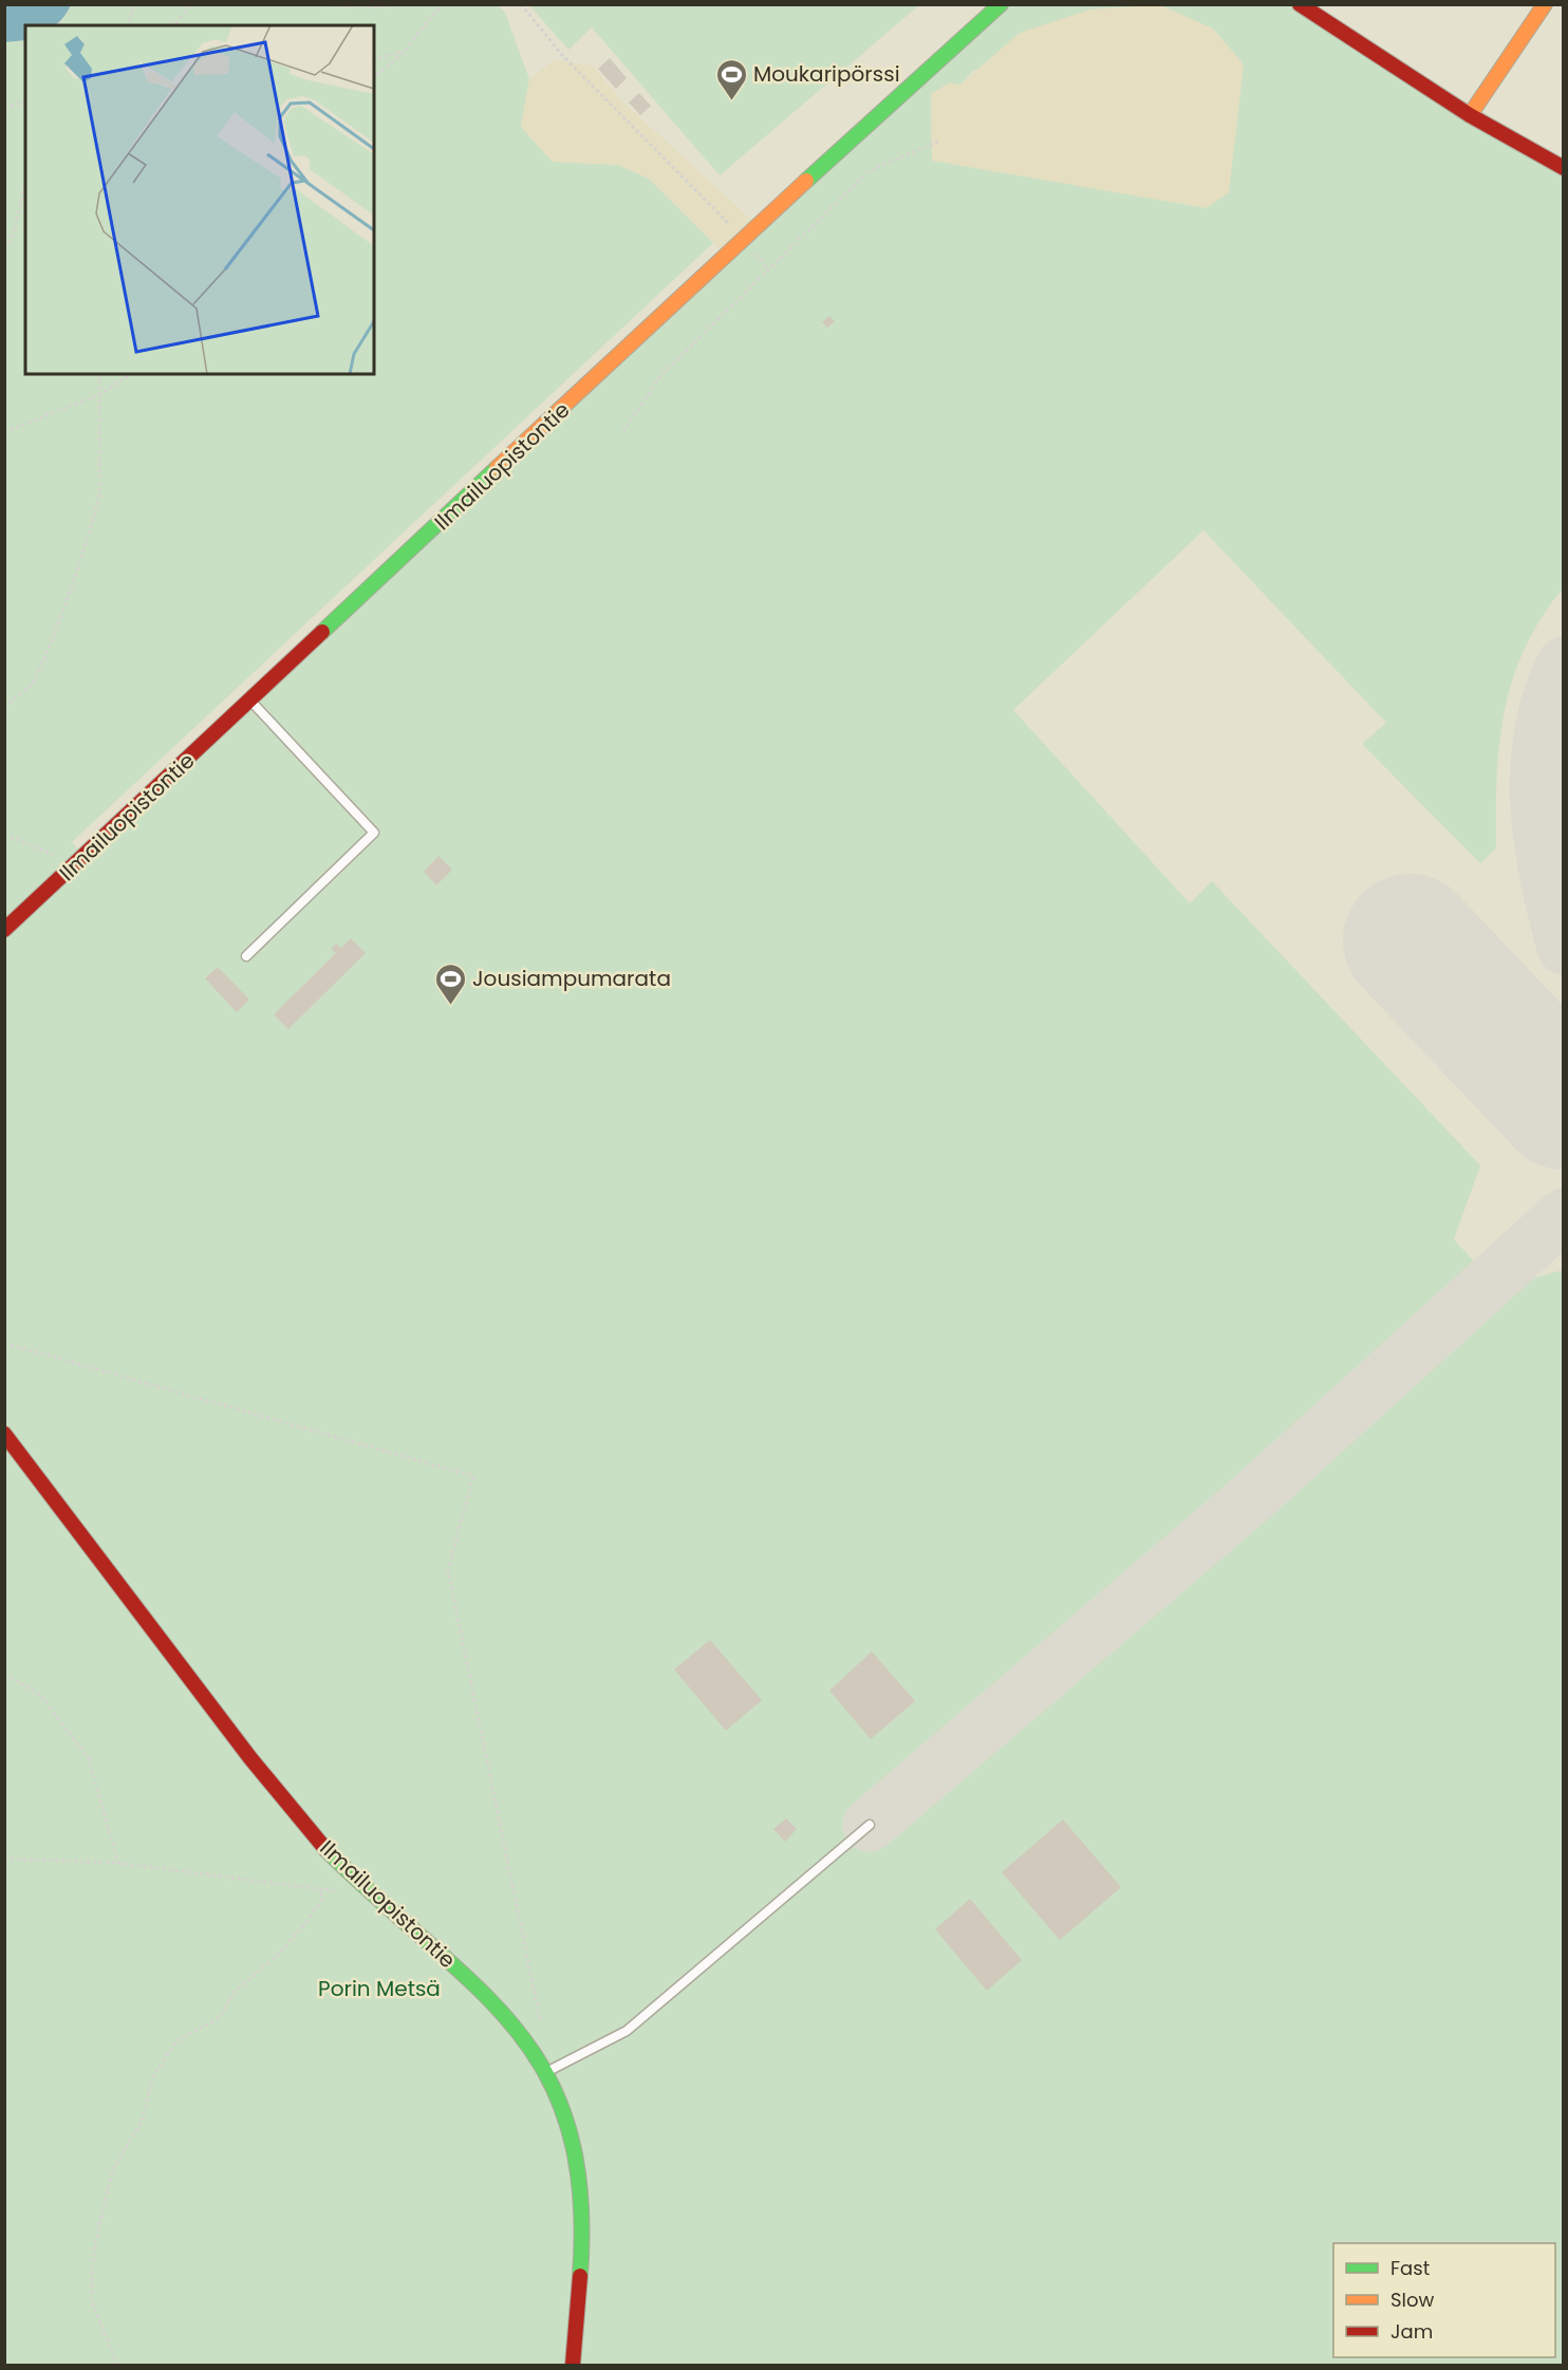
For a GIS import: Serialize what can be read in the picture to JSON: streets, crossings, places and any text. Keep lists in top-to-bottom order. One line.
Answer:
{"streets":{"street":["Ilmailuopistontie"]},"parks":["Porin Metsä"],"places":{"sports":["Moukaripörssi","Jousiampumarata"]},"legend":["Fast","Slow","Jam"]}
